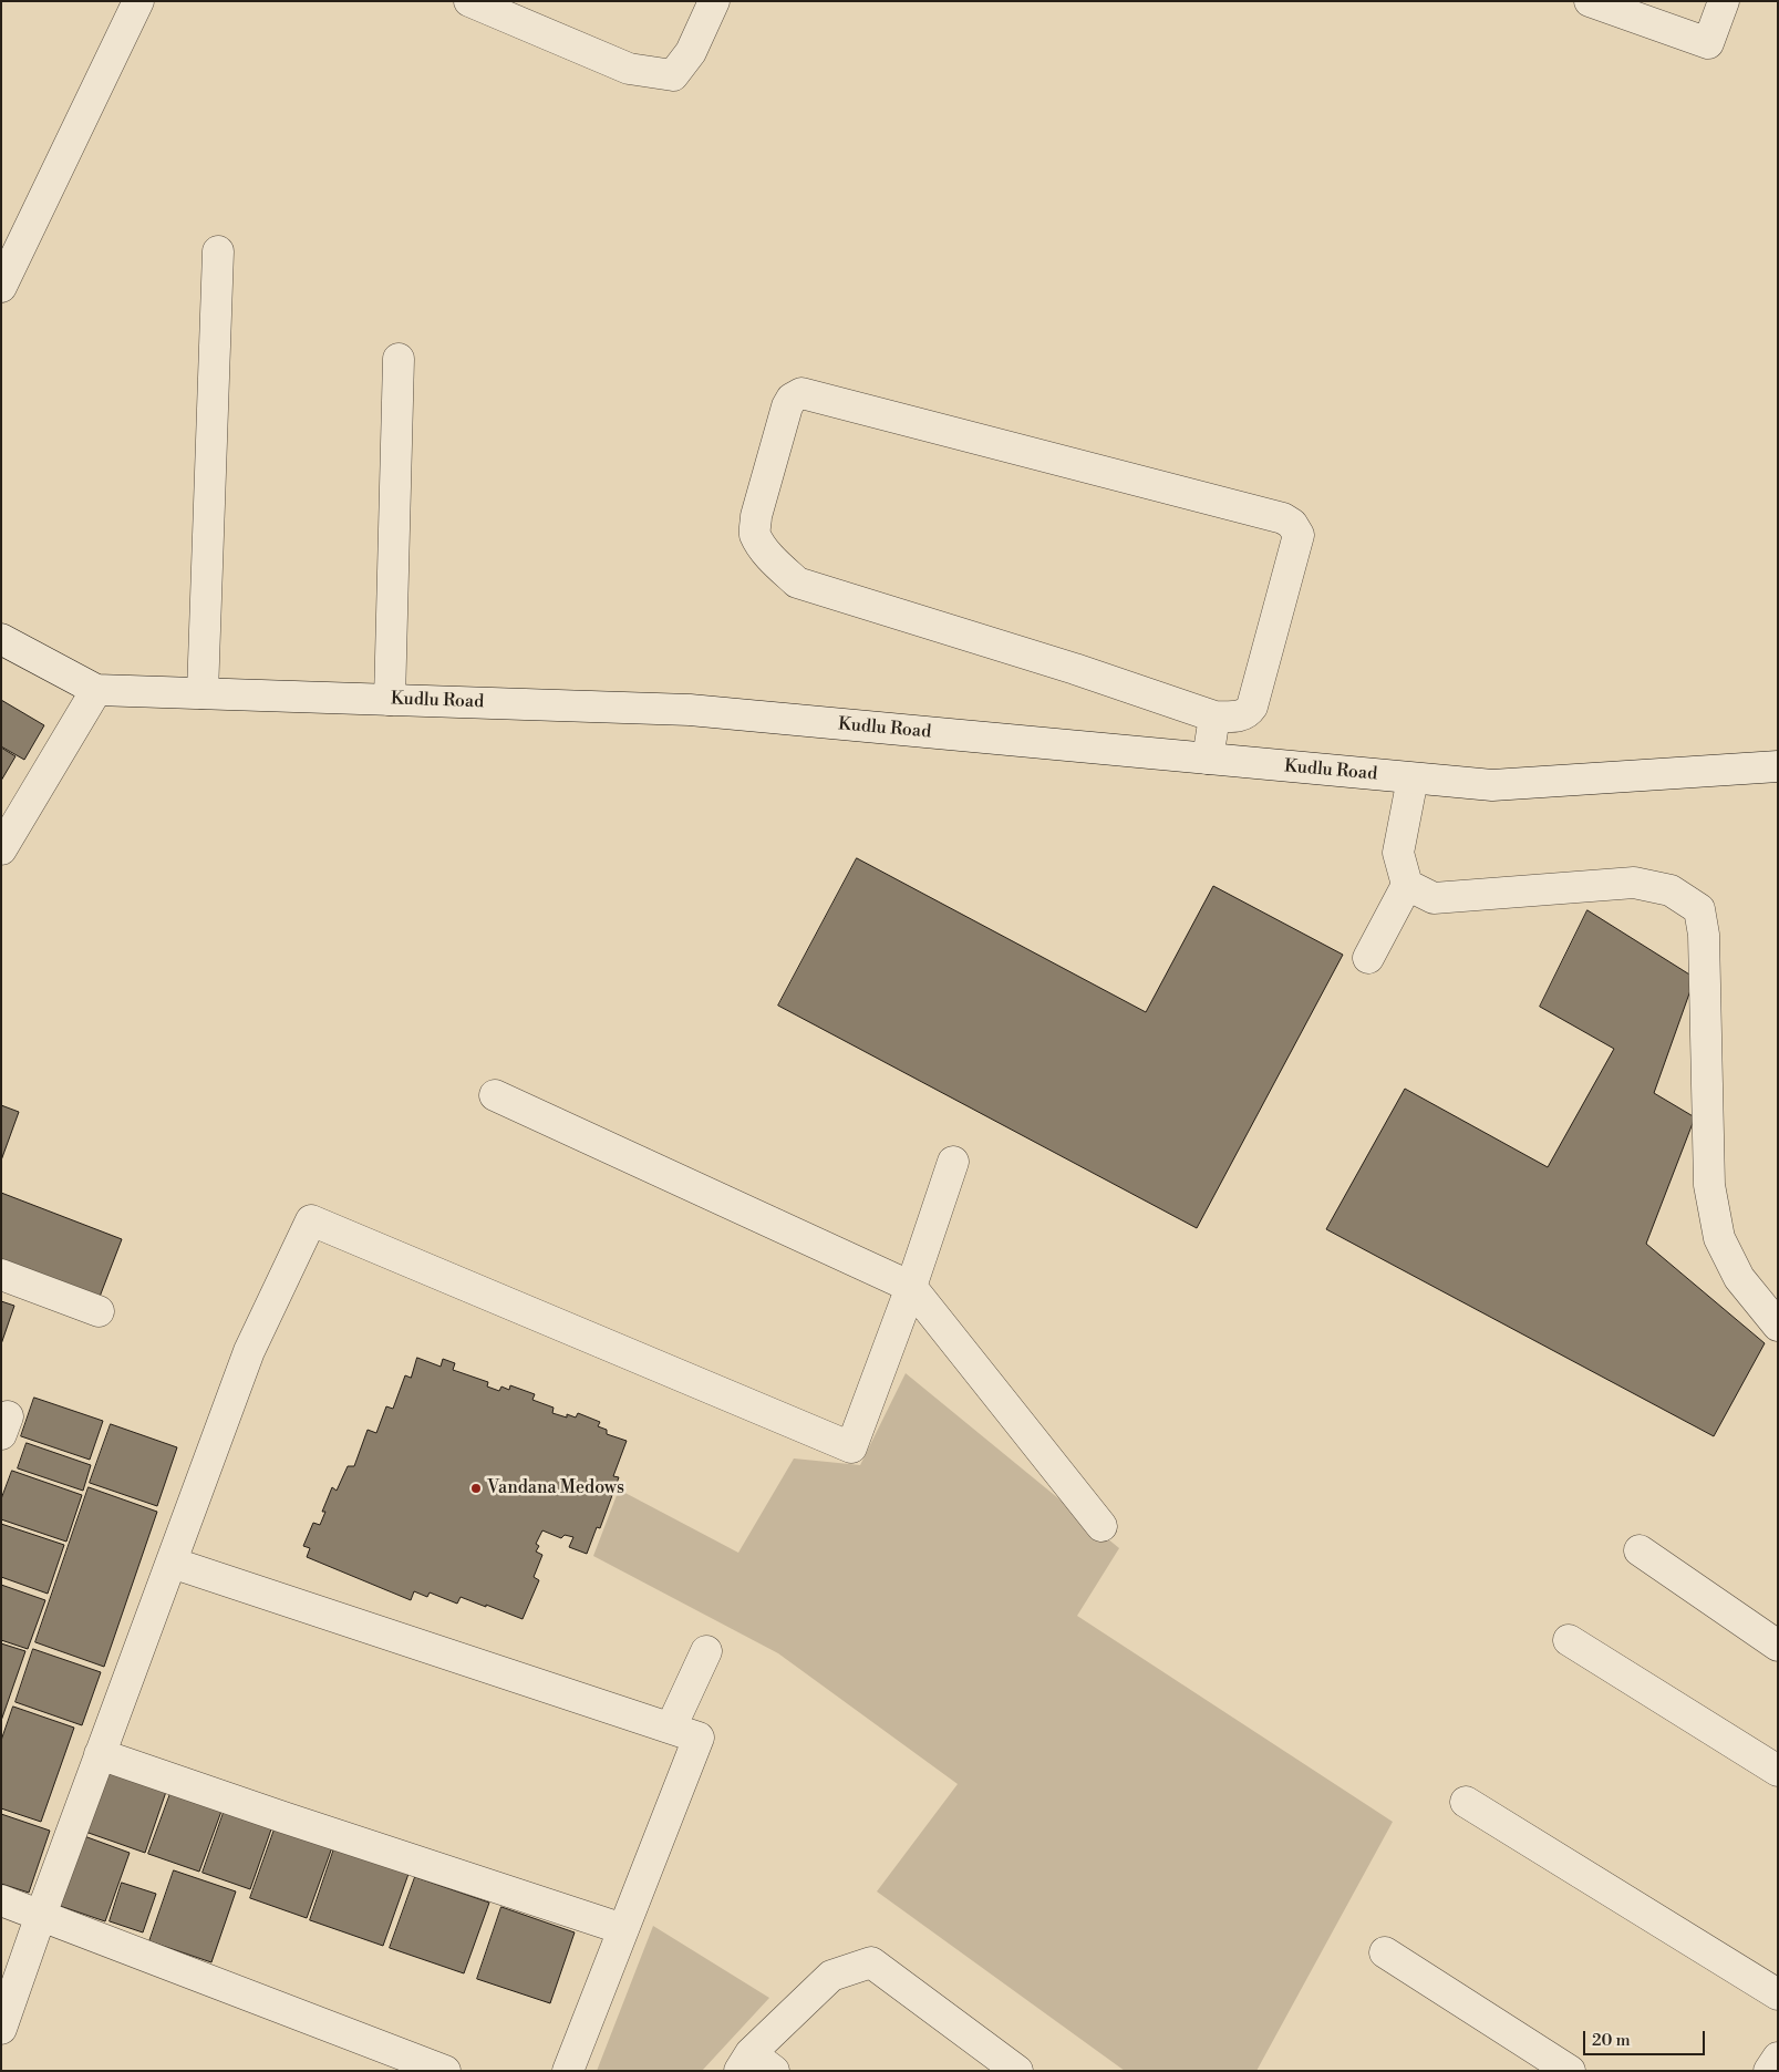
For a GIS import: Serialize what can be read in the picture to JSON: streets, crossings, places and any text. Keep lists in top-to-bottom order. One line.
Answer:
{"streets":{"street":["Kudlu Road"]},"places":["Vandana Medows"],"scale_bar":"20 m"}
